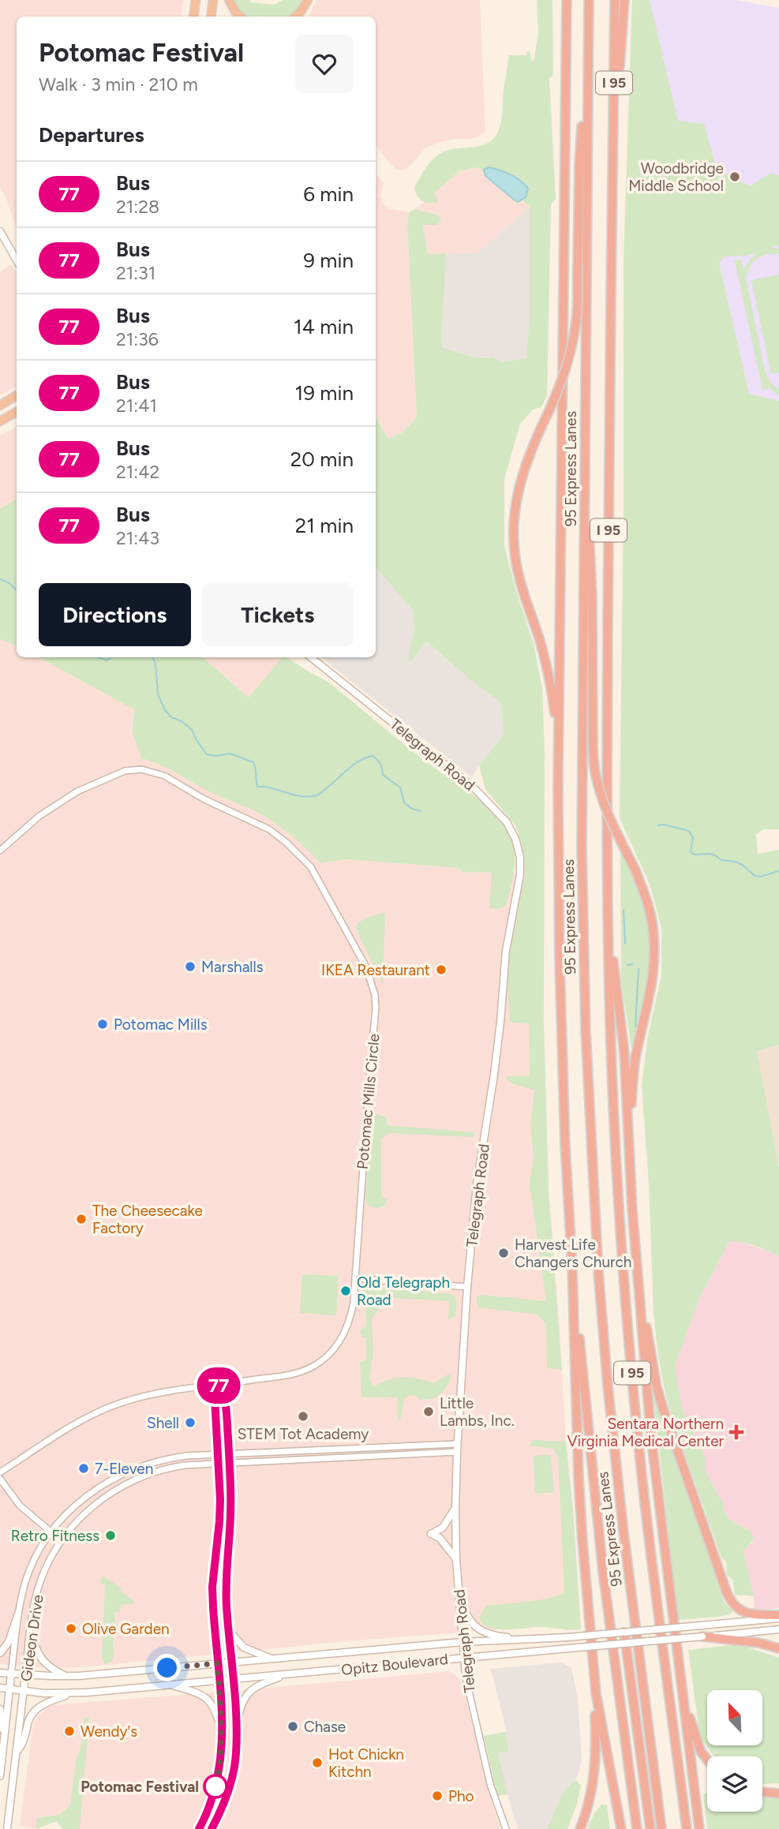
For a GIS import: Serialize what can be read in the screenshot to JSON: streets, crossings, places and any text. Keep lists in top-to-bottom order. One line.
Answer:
{"streets":{"highway":["I 95","95 Express Lanes"],"main road":["Telegraph Road","Gideon Drive","Opitz Boulevard"],"street":["Potomac Mills Circle"]},"crossings":[["Telegraph Road","Gideon Drive"],["Telegraph Road","Opitz Boulevard"],["Gideon Drive","Opitz Boulevard"]],"places":{"other":["Woodbridge Middle School","Marshalls","IKEA Restaurant","Potomac Mills","The Cheesecake Factory","Harvest Life Changers Church","Old Telegraph Road","Little Lambs, Inc.","STEM Tot Academy","Shell","7-Eleven","Retro Fitness","Olive Garden","Chase","Wendy's","Hot Chickn Kitchn","Potomac Festival","Pho"],"health":["Sentara Northern Virginia Medical Center"]},"lines":["bus line 77"],"north":"top left","page":{"on_map":"77","heading":[["Potomac Festival","Walk · 3 min · 210 m"],"Departures"],"list":[{"mark":"77","name":"Bus","note":"21:28","value":"6 min"},{"mark":"77","name":"Bus","note":"21:31","value":"9 min"},{"mark":"77","name":"Bus","note":"21:36","value":"14 min"},{"mark":"77","name":"Bus","note":"21:41","value":"19 min"},{"mark":"77","name":"Bus","note":"21:42","value":"20 min"},{"mark":"77","name":"Bus","note":"21:43","value":"21 min"}],"buttons":["Directions","Tickets"]}}
